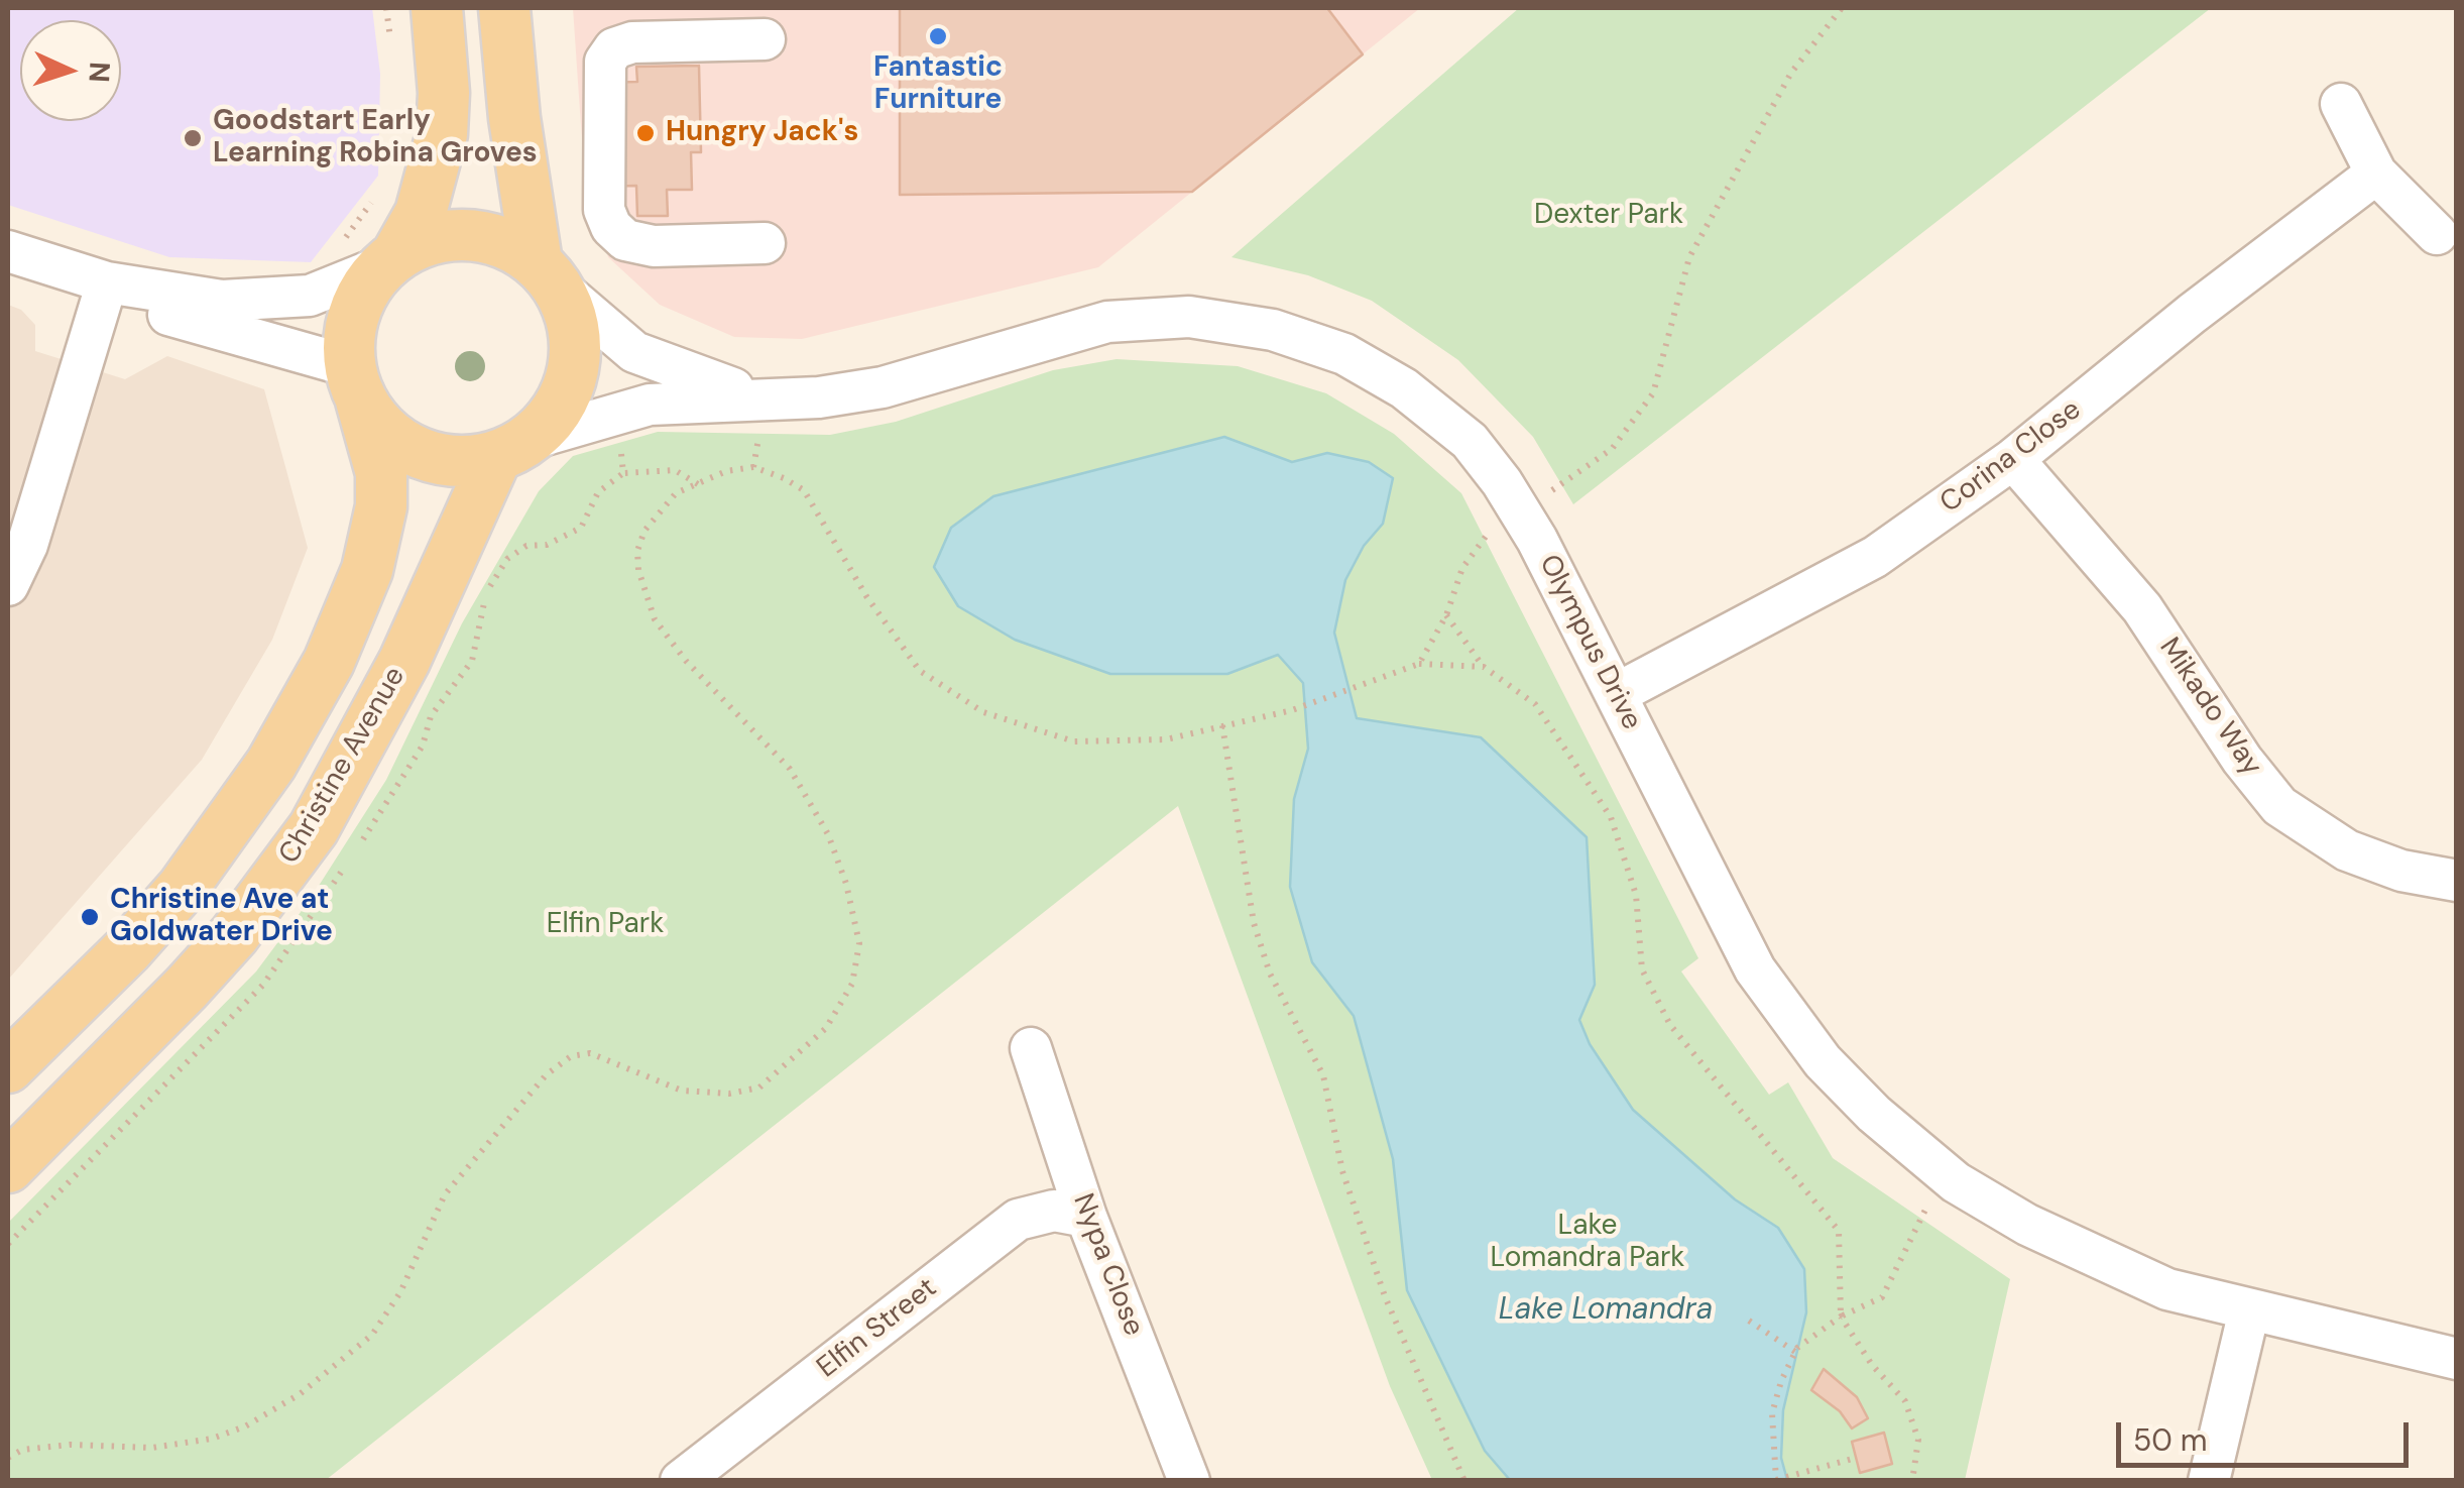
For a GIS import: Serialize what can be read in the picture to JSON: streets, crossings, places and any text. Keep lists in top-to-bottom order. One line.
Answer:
{"streets":{"main road":["Christine Avenue"],"street":["Corina Close","Olympus Drive","Mikado Way","Nypa Close","Elfin Street"]},"crossings":[["Corina Close","Olympus Drive"],["Corina Close","Mikado Way"],["Olympus Drive","Christine Avenue"],["Nypa Close","Elfin Street"]],"water":["Lake Lomandra"],"parks":["Dexter Park","Elfin Park","Lake Lomandra Park"],"places":["Fantastic Furniture","Hungry Jack's","Goodstart Early Learning Robina Groves","Christine Ave at Goldwater Drive"],"scale_bar":"50 m","north":"right"}
